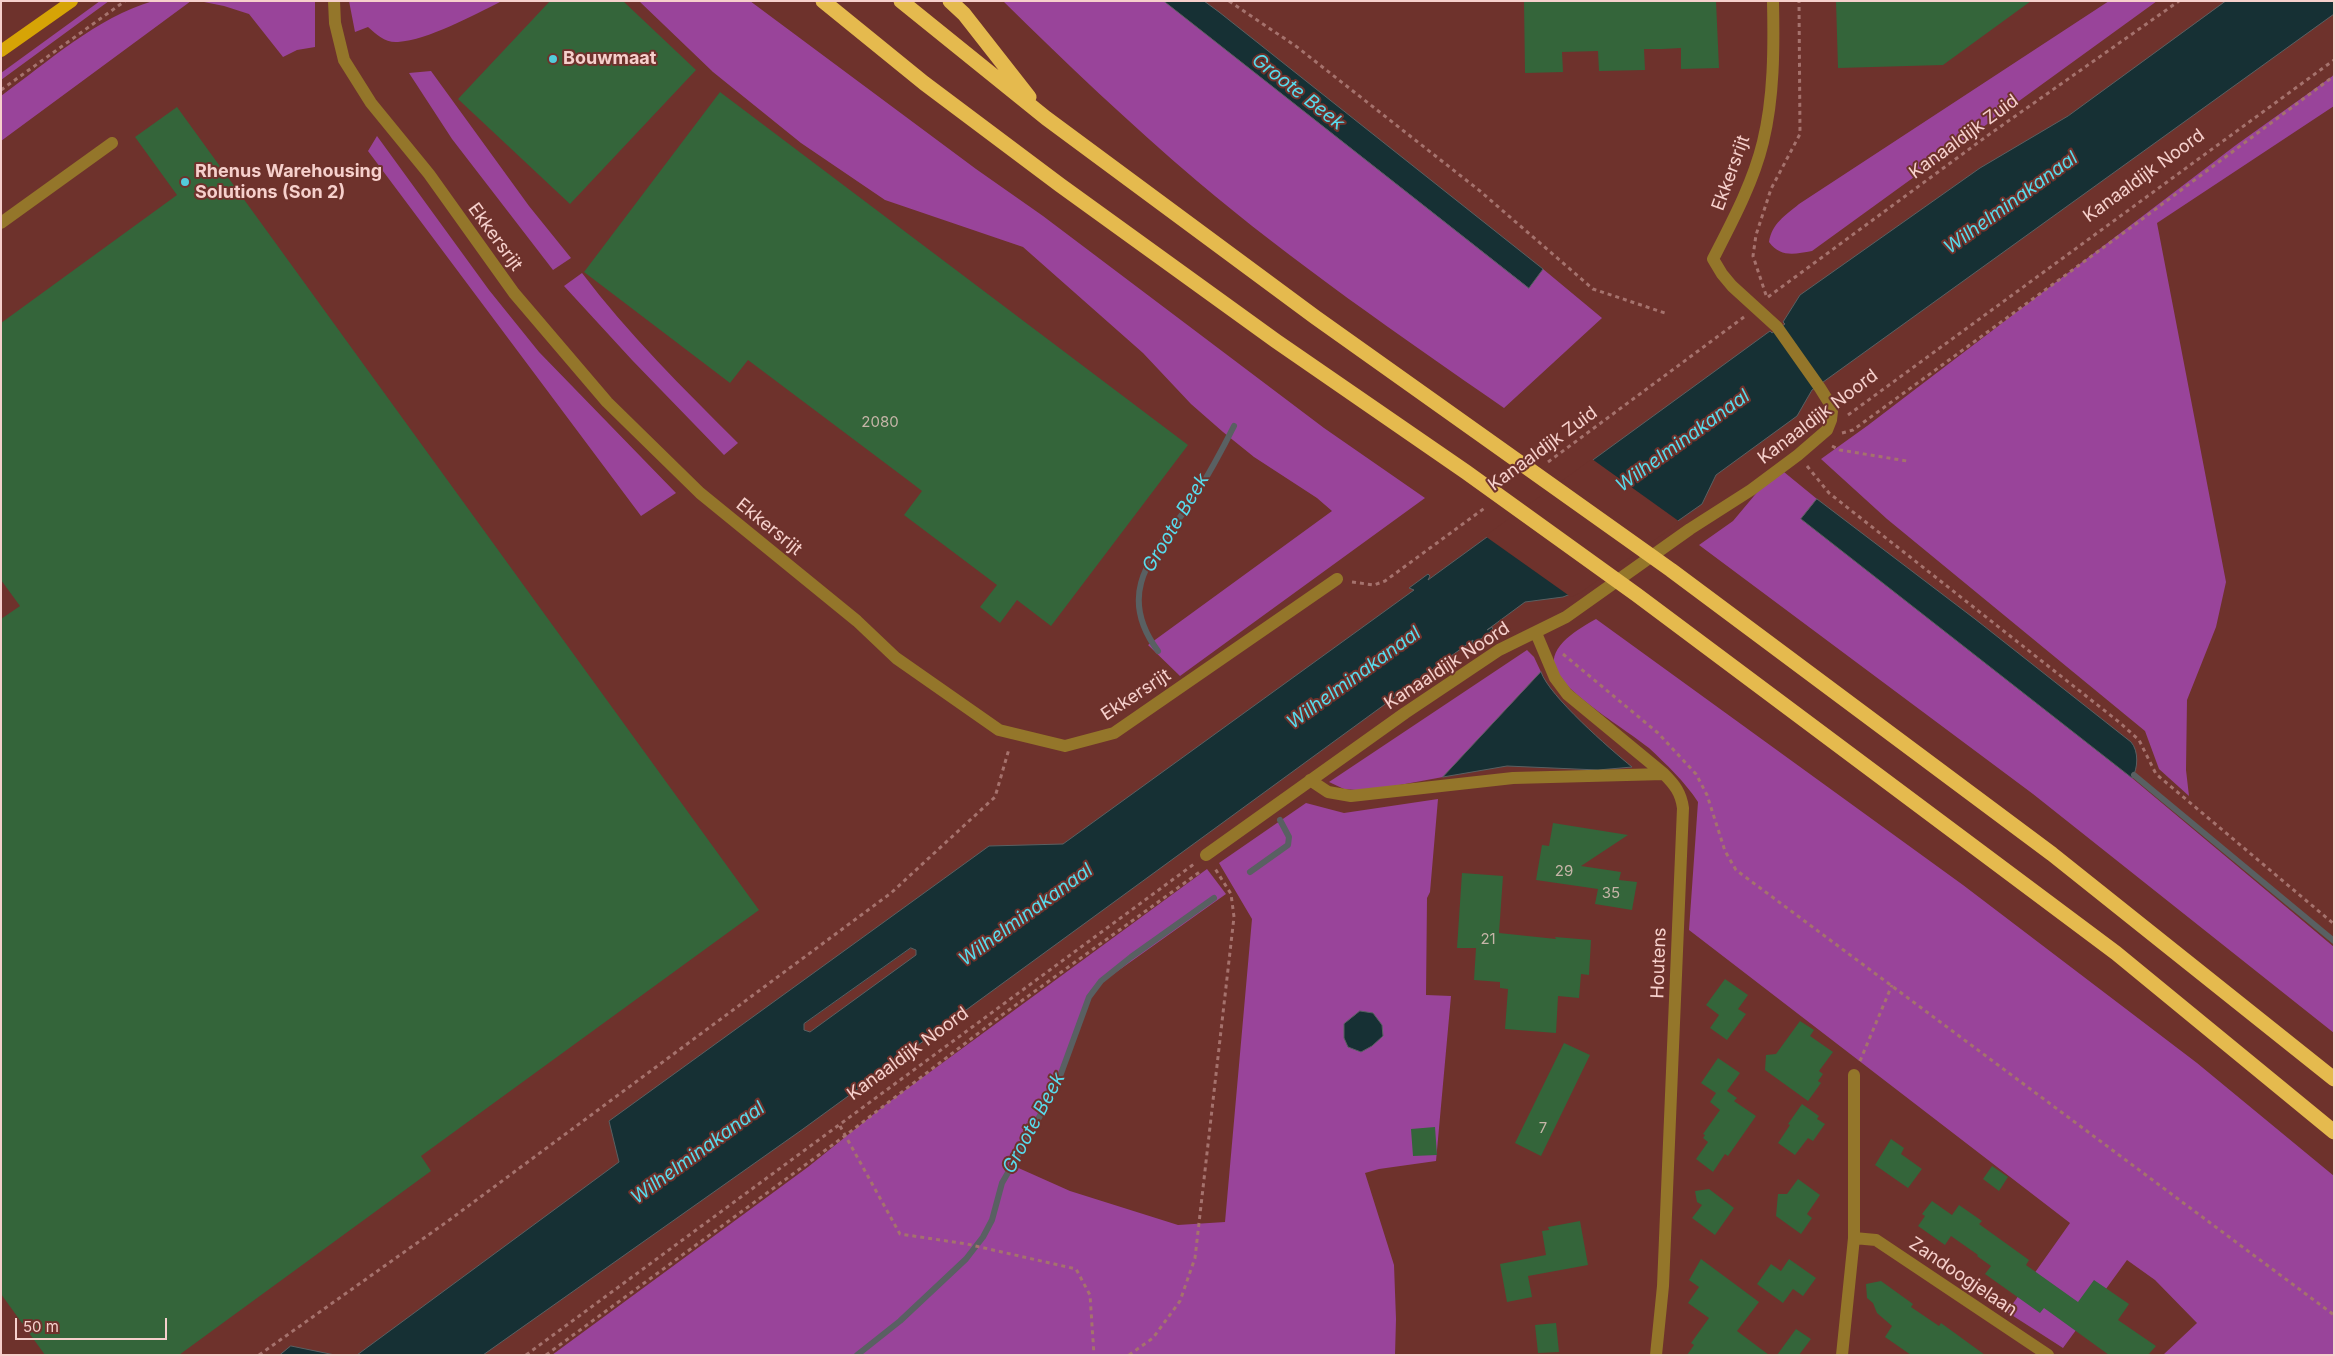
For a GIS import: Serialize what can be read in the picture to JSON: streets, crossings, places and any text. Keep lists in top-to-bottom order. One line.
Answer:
{"streets":{"street":["Ekkersrijt","Kanaaldijk Noord","Houtens","Zandoogjelaan"],"path":["Kanaaldijk Zuid"]},"crossings":[["Kanaaldijk Zuid","Ekkersrijt"],["Ekkersrijt","Kanaaldijk Noord"],["Kanaaldijk Noord","Houtens"]],"water":["Groote Beek","Wilhelminakanaal"],"places":["Bouwmaat","Rhenus Warehousing Solutions (Son 2)"],"house_numbers":["2080","29","35","21","7"],"scale_bar":"50 m"}
